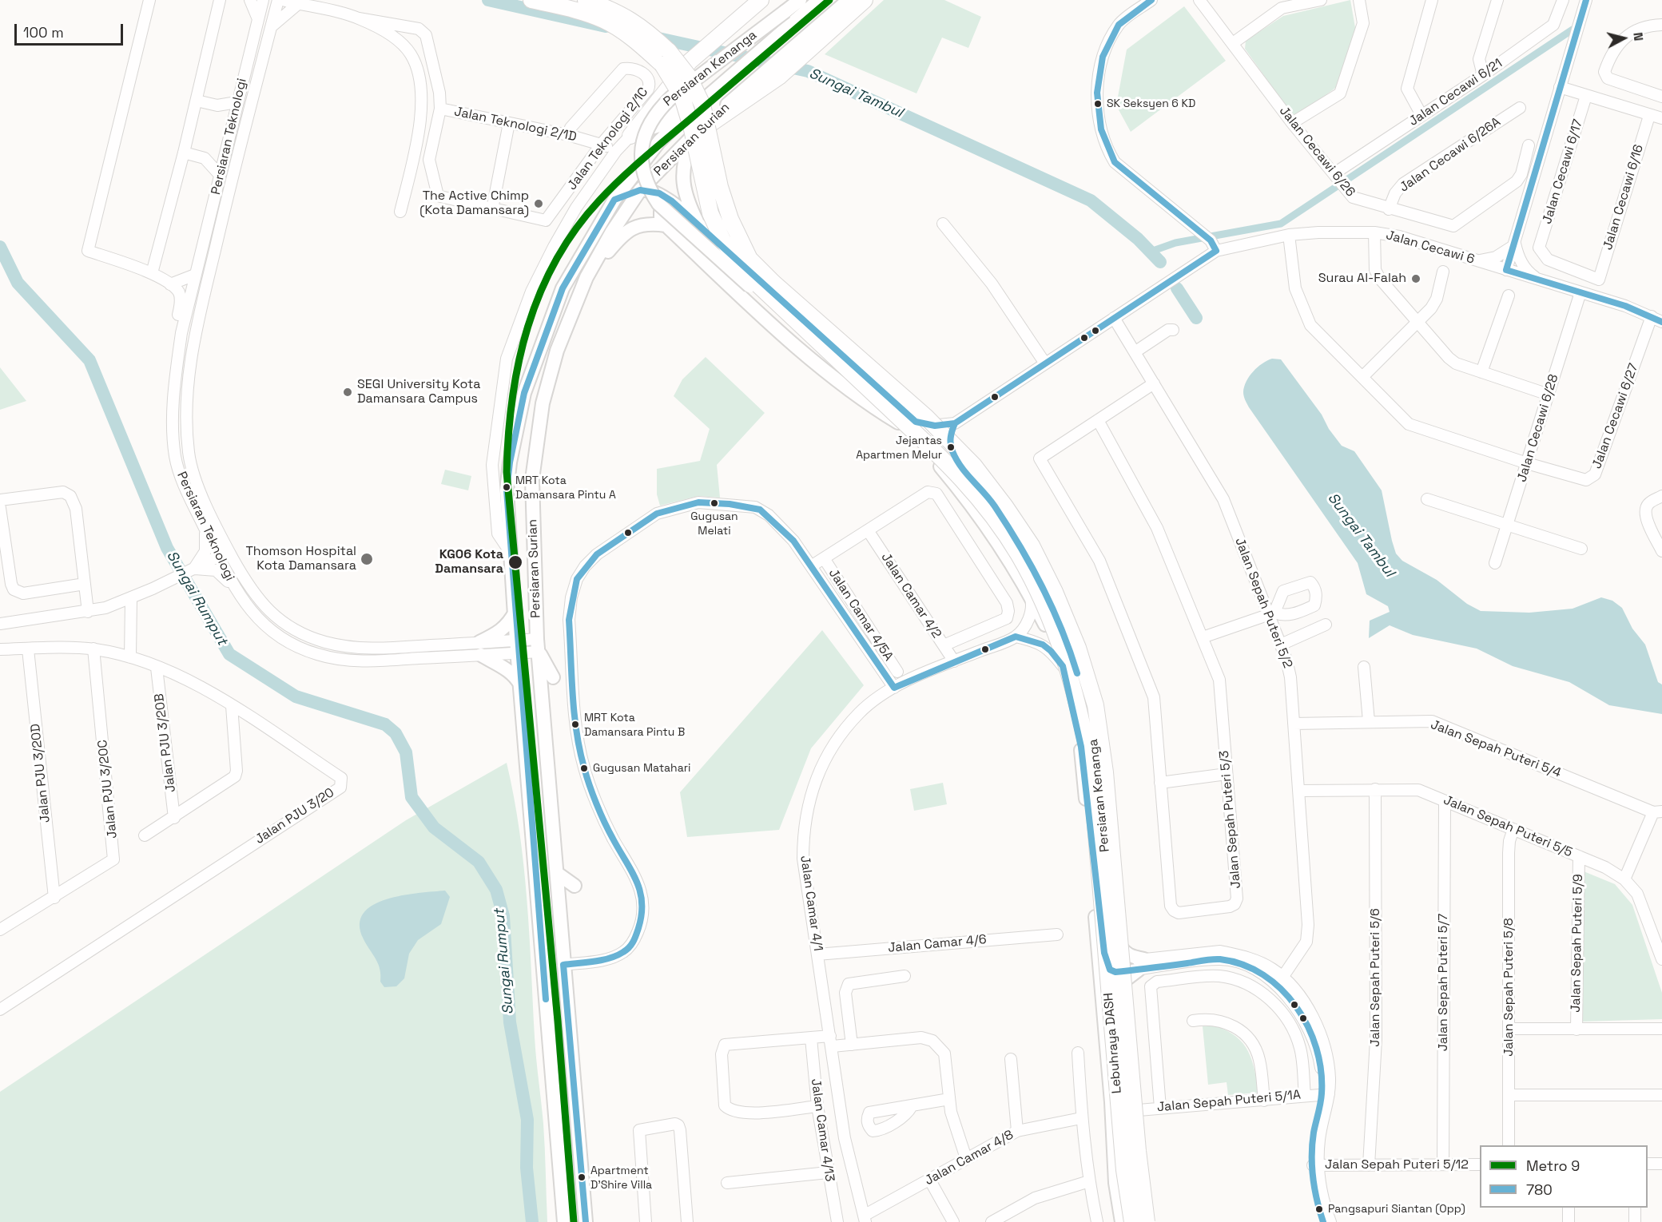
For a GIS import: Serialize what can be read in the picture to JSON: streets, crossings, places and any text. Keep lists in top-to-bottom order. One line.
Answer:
{"streets":{"highway":["Lebuhraya DASH"],"main road":["Persiaran Kenanga","Persiaran Surian"],"street":["Jalan Cecawi 6/21","Jalan Teknologi 2/1D","Persiaran Teknologi","Jalan Teknologi 2/1C","Jalan Cecawi 6/26","Jalan Cecawi 6/26A","Jalan Cecawi 6/17","Jalan Cecawi 6/16","Jalan Cecawi 6","Jalan Cecawi 6/27","Jalan Cecawi 6/28","Jalan Camar 4/2","Jalan Sepah Puteri 5/2","Jalan Camar 4/5A","Jalan PJU 3/20B","Jalan Sepah Puteri 5/4","Jalan PJU 3/20D","Jalan PJU 3/20C","Jalan PJU 3/20","Jalan Sepah Puteri 5/3","Jalan Sepah Puteri 5/5","Jalan Camar 4/1","Jalan Sepah Puteri 5/9","Jalan Camar 4/6","Jalan Sepah Puteri 5/6","Jalan Sepah Puteri 5/7","Jalan Sepah Puteri 5/8","Jalan Sepah Puteri 5/1A","Jalan Camar 4/13","Jalan Camar 4/8","Jalan Sepah Puteri 5/12"]},"crossings":[["Persiaran Kenanga","Persiaran Surian"],["Persiaran Kenanga","Jalan Sepah Puteri 5/1A"],["Jalan Cecawi 6/21","Jalan Cecawi 6/26"],["Jalan Teknologi 2/1D","Jalan Teknologi 2/1C"],["Persiaran Teknologi","Persiaran Surian"],["Jalan Cecawi 6/26","Jalan Cecawi 6/26A"],["Jalan Cecawi 6/17","Jalan Cecawi 6/16"],["Jalan Cecawi 6","Jalan Cecawi 6/27"],["Jalan Cecawi 6","Jalan Cecawi 6/28"],["Jalan Cecawi 6","Jalan Sepah Puteri 5/2"],["Jalan Cecawi 6/27","Jalan Cecawi 6/28"],["Jalan Camar 4/2","Jalan Camar 4/1"],["Jalan Sepah Puteri 5/2","Jalan Sepah Puteri 5/4"],["Jalan Sepah Puteri 5/2","Jalan Sepah Puteri 5/5"],["Jalan PJU 3/20B","Jalan PJU 3/20"],["Jalan PJU 3/20D","Jalan PJU 3/20C"],["Jalan PJU 3/20D","Jalan PJU 3/20"],["Jalan PJU 3/20C","Jalan PJU 3/20"],["Jalan Sepah Puteri 5/5","Jalan Sepah Puteri 5/9"],["Jalan Sepah Puteri 5/5","Jalan Sepah Puteri 5/6"],["Jalan Sepah Puteri 5/5","Jalan Sepah Puteri 5/7"],["Jalan Sepah Puteri 5/5","Jalan Sepah Puteri 5/8"],["Jalan Camar 4/1","Jalan Camar 4/6"],["Jalan Camar 4/1","Jalan Camar 4/8"],["Jalan Sepah Puteri 5/6","Jalan Sepah Puteri 5/12"],["Jalan Sepah Puteri 5/7","Jalan Sepah Puteri 5/12"]],"water":["Sungai Tambul","Sungai Rumput"],"places":["SK Seksyen 6 KD","The Active Chimp (Kota Damansara)","Surau Al-Falah","SEGI University Kota Damansara Campus","Jejantas Apartmen Melur","MRT Kota Damansara Pintu A","Gugusan Melati","Thomson Hospital Kota Damansara","KG06 Kota Damansara","MRT Kota Damansara Pintu B","Gugusan Matahari","Apartment D'Shire Villa","Pangsapuri Siantan (Opp)"],"lines":["metro line 9","transit line 780"],"legend":["Metro 9","780"],"scale_bar":"100 m","north":"right"}
